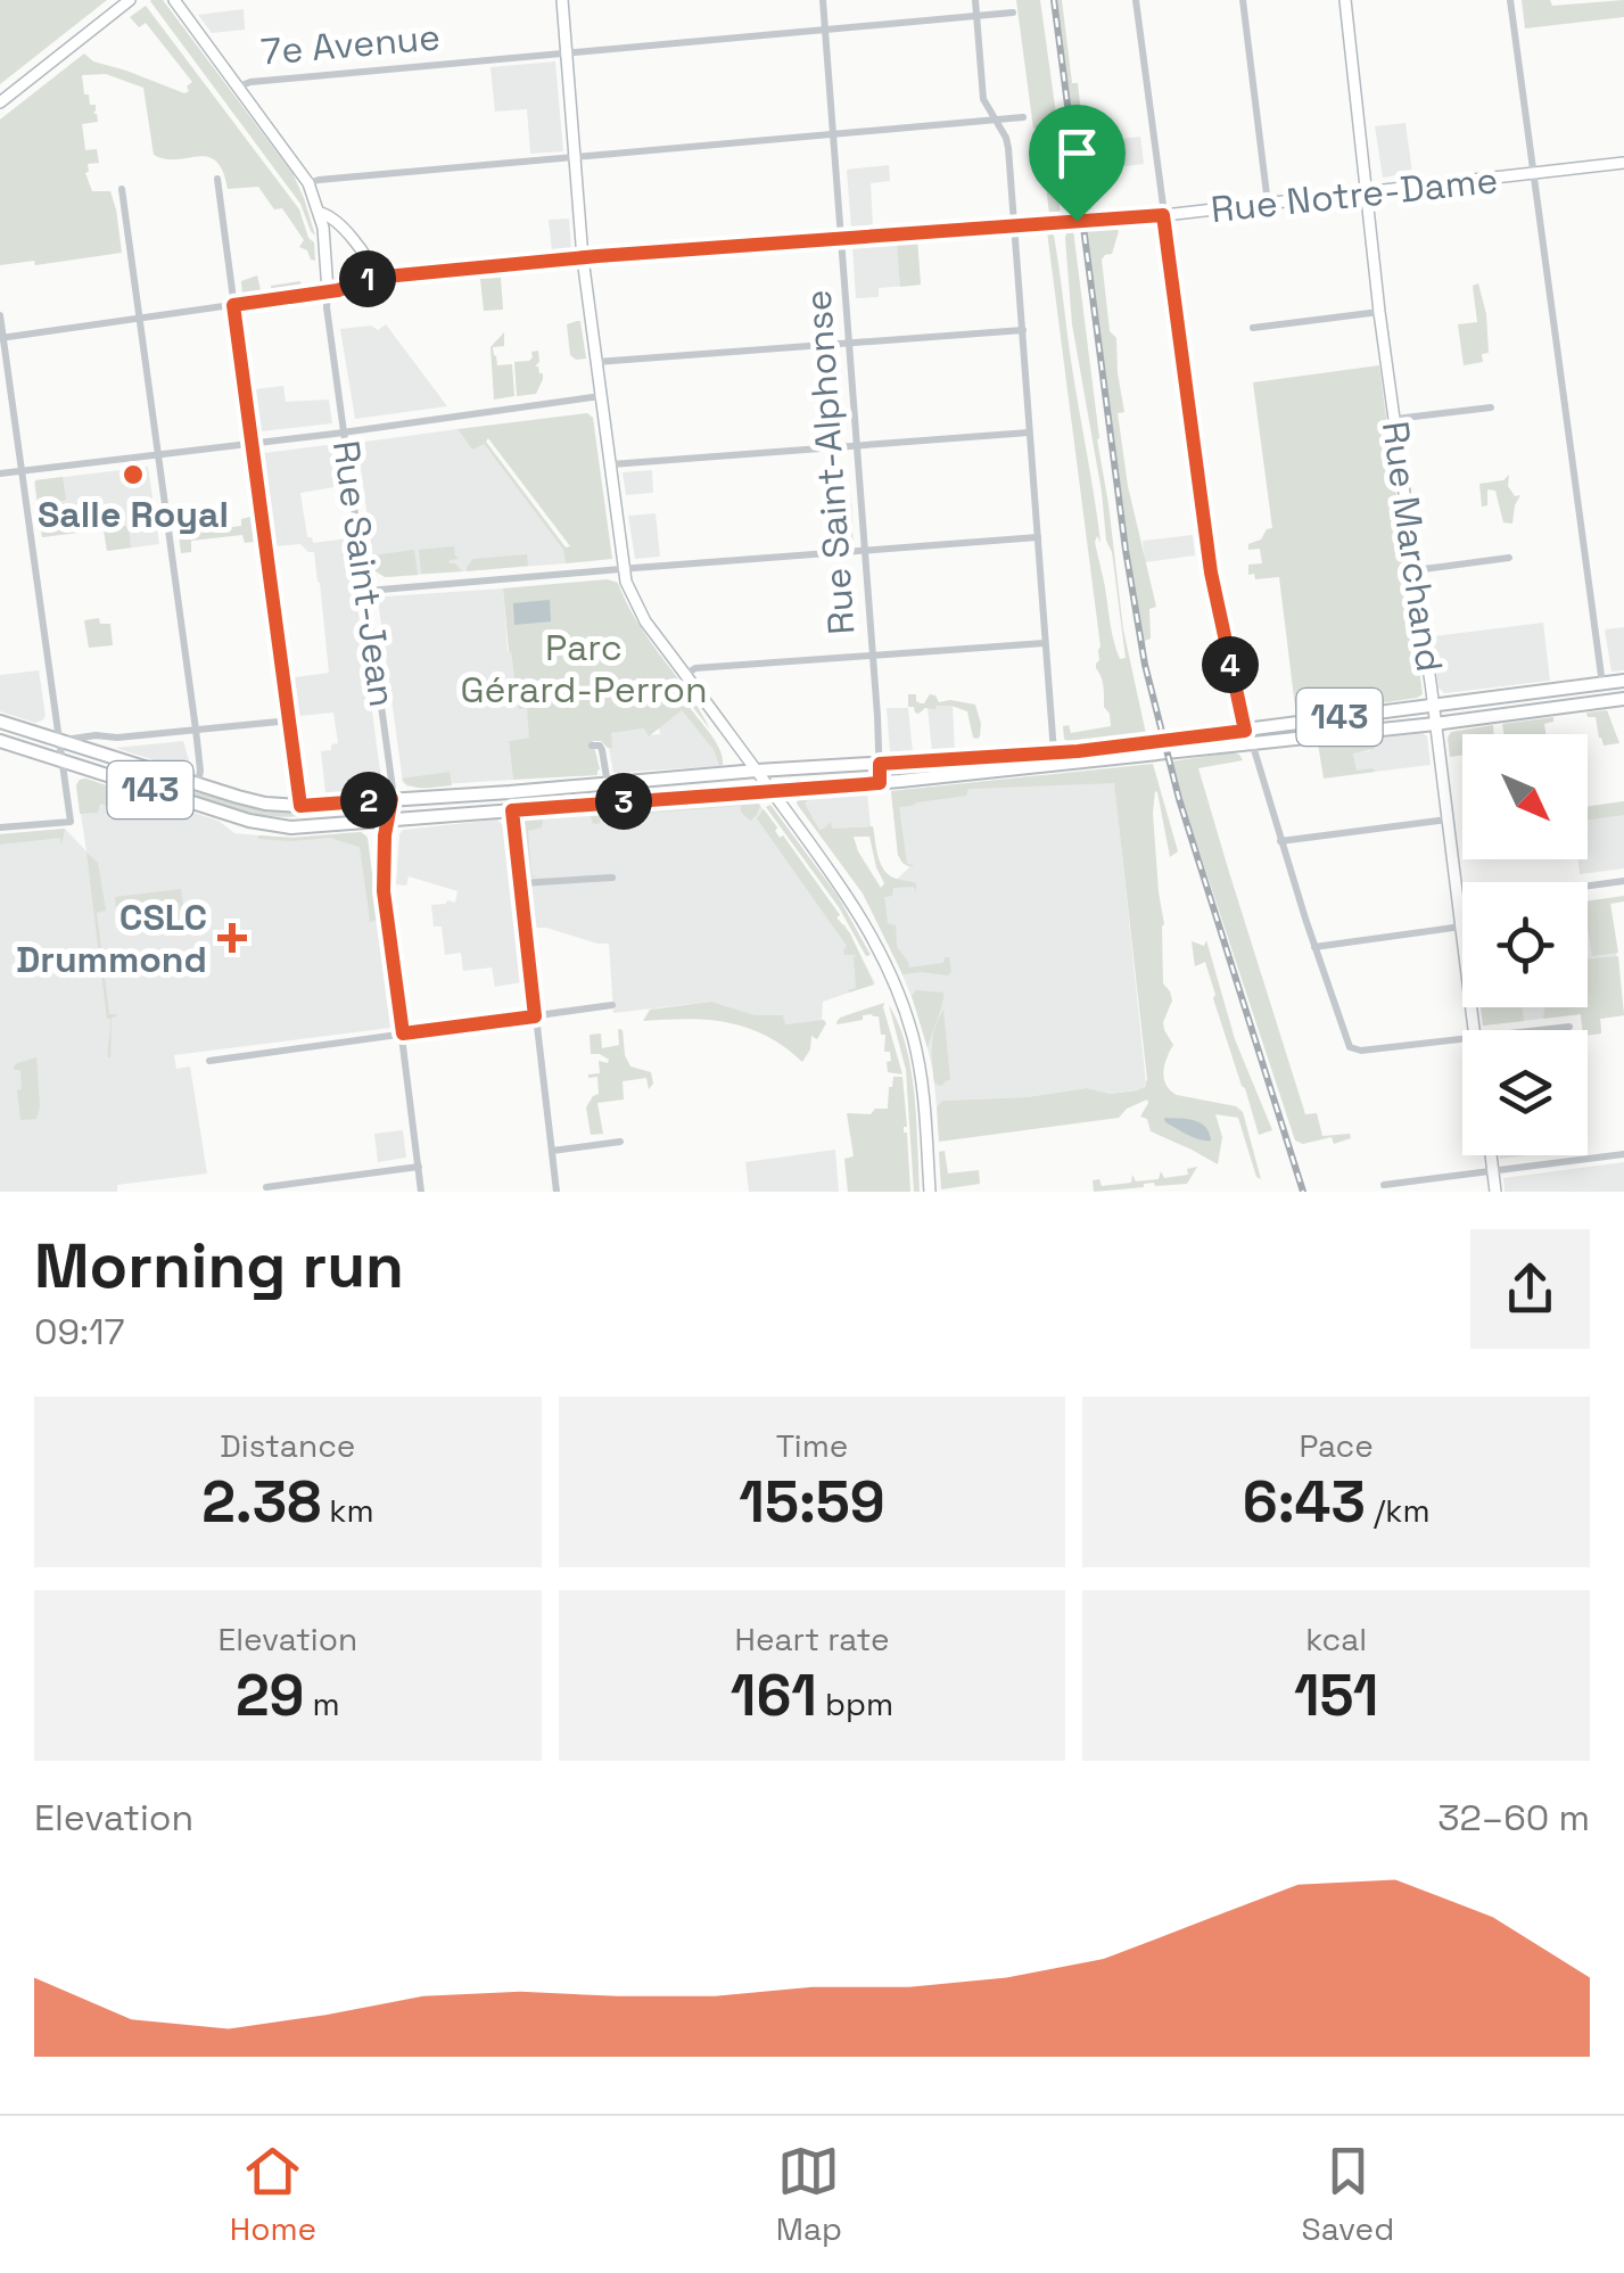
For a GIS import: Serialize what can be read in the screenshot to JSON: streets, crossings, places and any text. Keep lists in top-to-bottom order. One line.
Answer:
{"streets":{"main road":["143"],"street":["7e Avenue","Rue Notre-Dame","Rue Saint-Alphonse","Rue Marchand","Rue Saint-Jean"]},"crossings":[["7e Avenue","Rue Saint-Alphonse"],["7e Avenue","Rue Saint-Jean"],["Rue Notre-Dame","Rue Saint-Alphonse"],["Rue Notre-Dame","Rue Marchand"],["Rue Notre-Dame","Rue Saint-Jean"],["Rue Saint-Alphonse","143"],["Rue Marchand","143"],["Rue Saint-Jean","143"]],"parks":["Parc Gérard-Perron"],"places":{"other":["Salle Royal"],"health":["CSLC Drummond"]},"north":"bottom right","page":{"pins":["1","4","2","3"],"heading":["Morning run","09:17"],"stats":[["Distance","2.38 km"],["Time","15:59"],["Pace","6:43 /km"],["Elevation","29 m"],["Heart rate","161 bpm"],["kcal","151"]],"chart":["Elevation","32–60 m"],"tabs":["Home","Map","Saved"]}}
